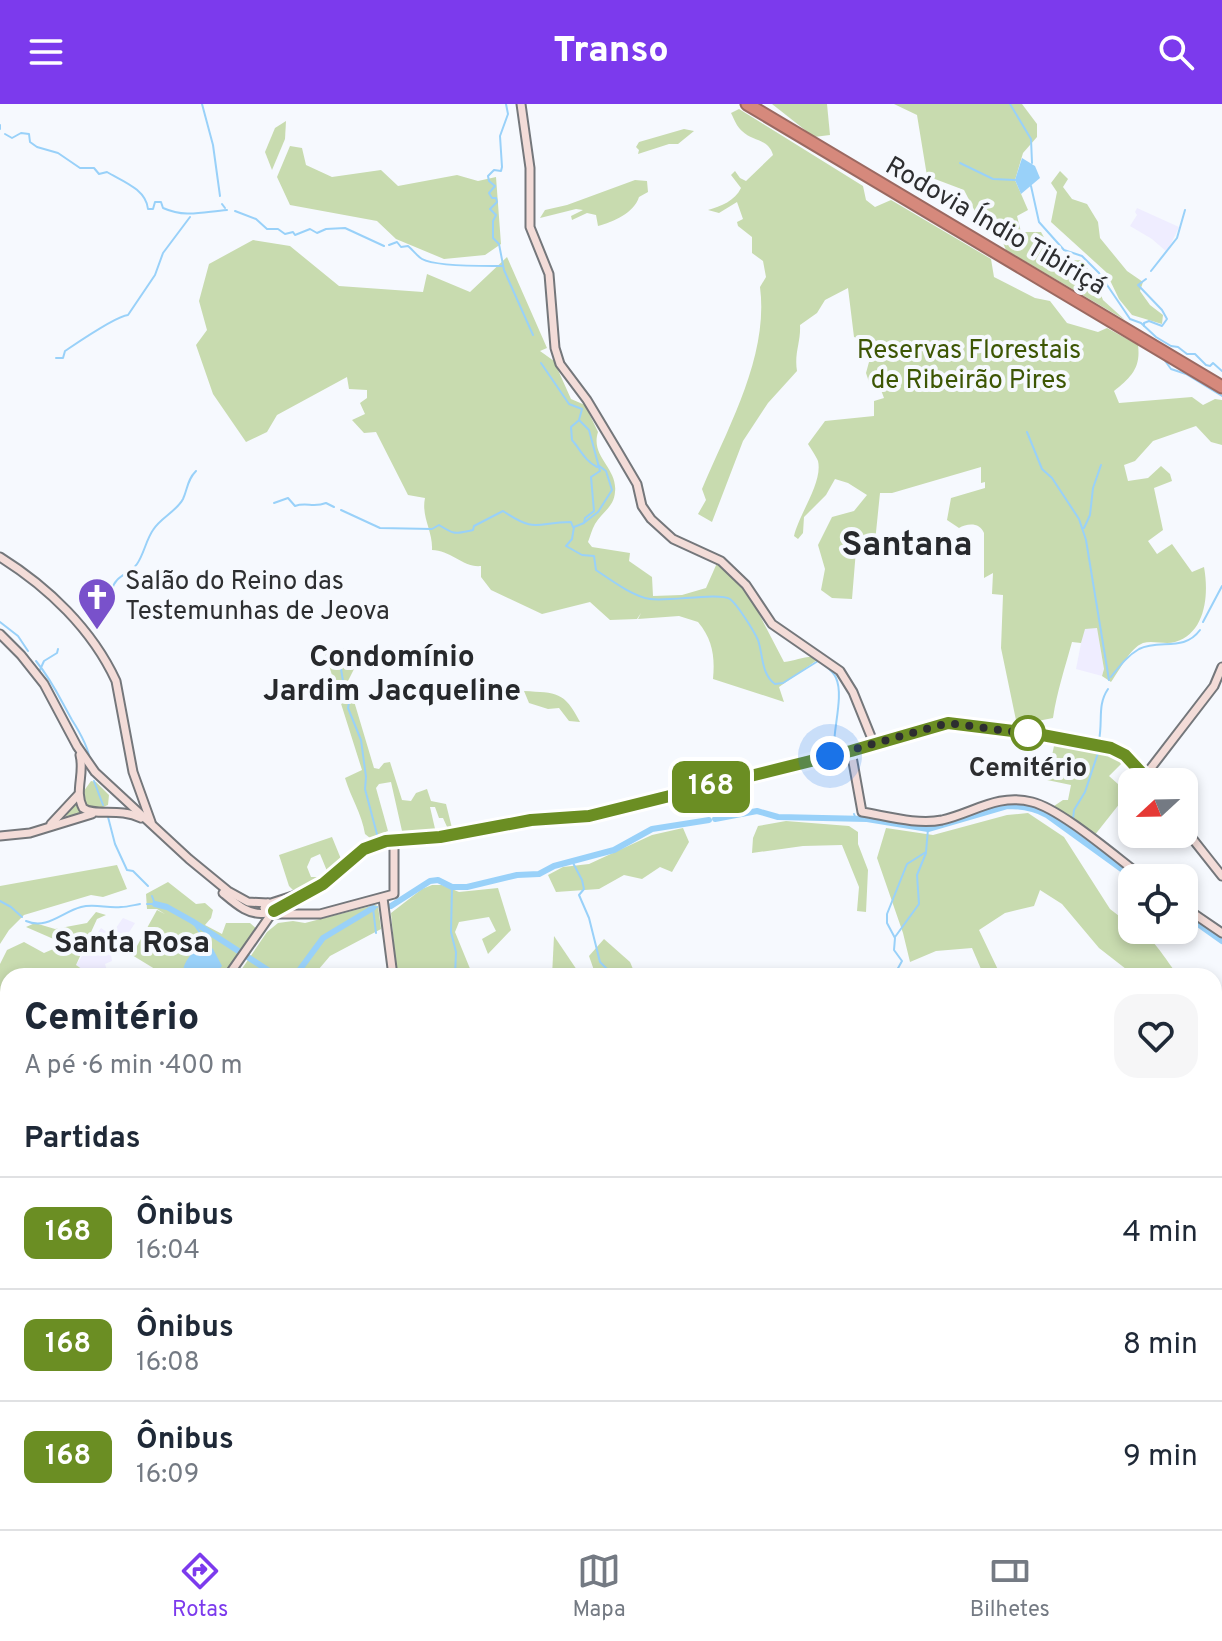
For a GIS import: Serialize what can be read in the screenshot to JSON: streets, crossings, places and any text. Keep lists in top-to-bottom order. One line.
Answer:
{"streets":{"highway":["Rodovia Índio Tibiriçá"]},"districts":["Santana","Condomínio Jardim Jacqueline","Santa Rosa"],"parks":["Reservas Florestais de Ribeirão Pires"],"places":{"church":["Salão do Reino das Testemunhas de Jeova"],"other":["Cemitério"]},"lines":["bus line 168"],"north":"left","page":{"header":"Transo","on_map":"168","heading":[["Cemitério","A pé · 6 min · 400 m"],"Partidas"],"list":[{"mark":"168","name":"Ônibus","note":"16:04","value":"4 min"},{"mark":"168","name":"Ônibus","note":"16:08","value":"8 min"},{"mark":"168","name":"Ônibus","note":"16:09","value":"9 min"}],"tabs":["Rotas","Mapa","Bilhetes"]}}
